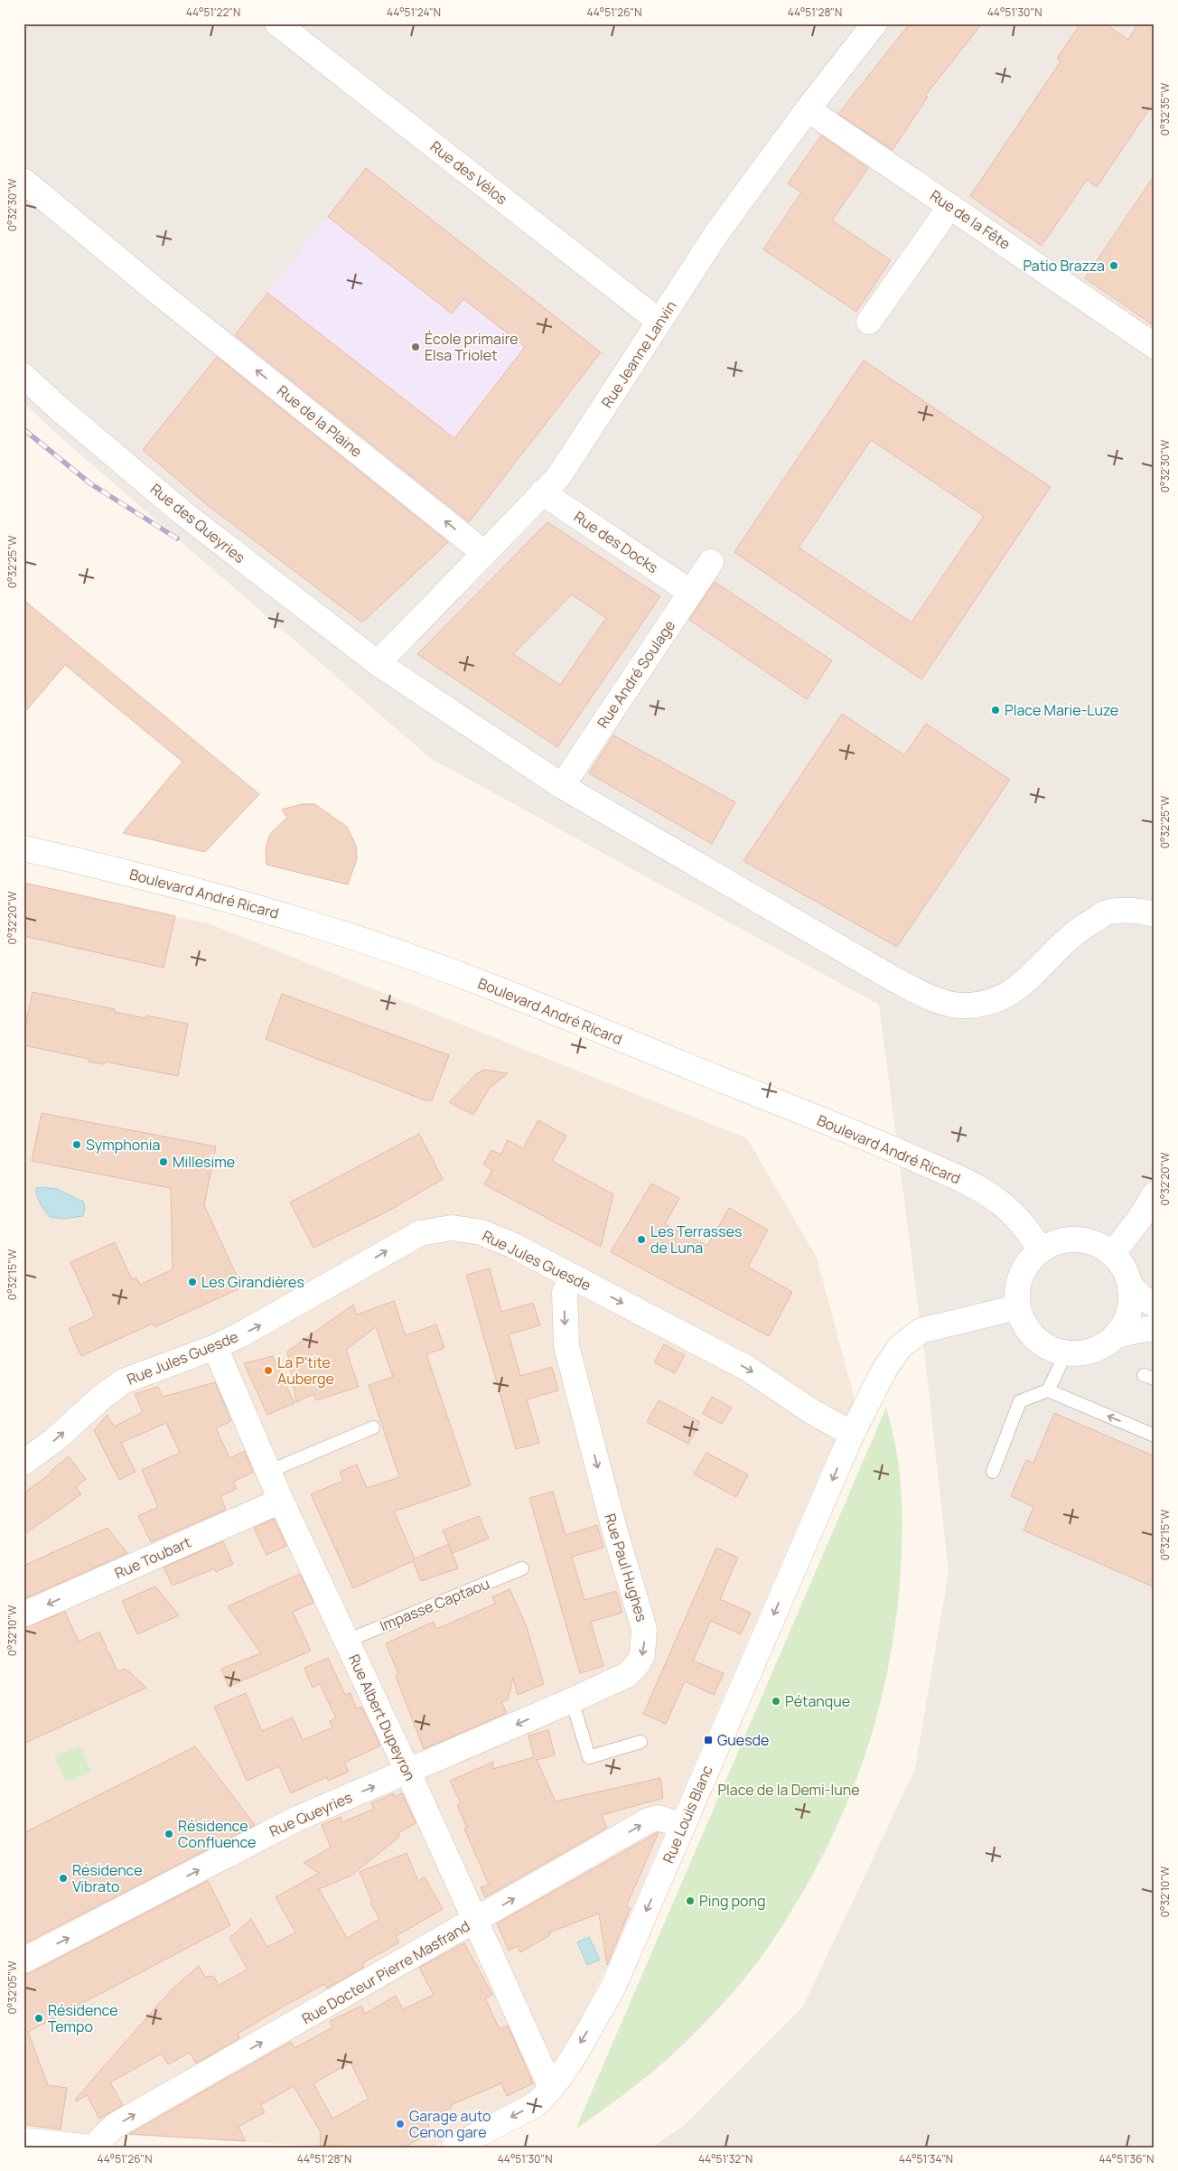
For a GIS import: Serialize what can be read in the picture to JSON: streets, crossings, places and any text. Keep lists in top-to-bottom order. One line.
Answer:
{"streets":{"street":["Rue des Vélos","Rue de la Fête","Rue Jeanne Lanvin","Rue de la Plaine","Rue des Queyries","Rue des Docks","Rue André Soulage","Boulevard André Ricard","Rue Jules Guesde","Rue Toubart","Rue Paul Hughes","Rue Albert Dupeyron","Rue Queyries","Rue Louis Blanc","Rue Docteur Pierre Masfrand"],"lane":["Impasse Captaou"]},"crossings":[["Rue des Vélos","Rue Jeanne Lanvin"],["Rue de la Fête","Rue Jeanne Lanvin"],["Rue Jeanne Lanvin","Rue de la Plaine"],["Rue Jeanne Lanvin","Rue des Queyries"],["Rue Jeanne Lanvin","Rue des Docks"],["Rue des Queyries","Rue André Soulage"],["Rue des Docks","Rue André Soulage"],["Rue Jules Guesde","Rue Paul Hughes"],["Rue Jules Guesde","Rue Albert Dupeyron"],["Rue Jules Guesde","Rue Louis Blanc"],["Rue Toubart","Rue Albert Dupeyron"],["Rue Paul Hughes","Rue Albert Dupeyron"],["Rue Paul Hughes","Rue Queyries"],["Impasse Captaou","Rue Albert Dupeyron"],["Rue Albert Dupeyron","Rue Queyries"],["Rue Albert Dupeyron","Rue Louis Blanc"],["Rue Albert Dupeyron","Rue Docteur Pierre Masfrand"],["Rue Louis Blanc","Rue Docteur Pierre Masfrand"]],"one_way":["Rue de la Plaine","Rue Jules Guesde","Rue Toubart","Rue Queyries","Rue Louis Blanc","Rue Docteur Pierre Masfrand"],"parks":["Place de la Demi-lune"],"places":{"other":["Patio Brazza","École primaire Elsa Triolet","Place Marie-Luze","Symphonia","Millesime","Les Terrasses de Luna","Les Girandières","La P'tite Auberge","Pétanque","Résidence Confluence","Résidence Vibrato","Ping pong","Résidence Tempo","Garage auto Cenon gare"],"transit":["Guesde"]},"coordinates":["44°51'22\"N","44°51'24\"N","44°51'26\"N","44°51'28\"N","44°51'30\"N","0°32'35\"W","0°32'30\"W","0°32'25\"W","0°32'20\"W","0°32'15\"W","0°32'10\"W","0°32'05\"W","44°51'32\"N","44°51'34\"N","44°51'36\"N"]}
